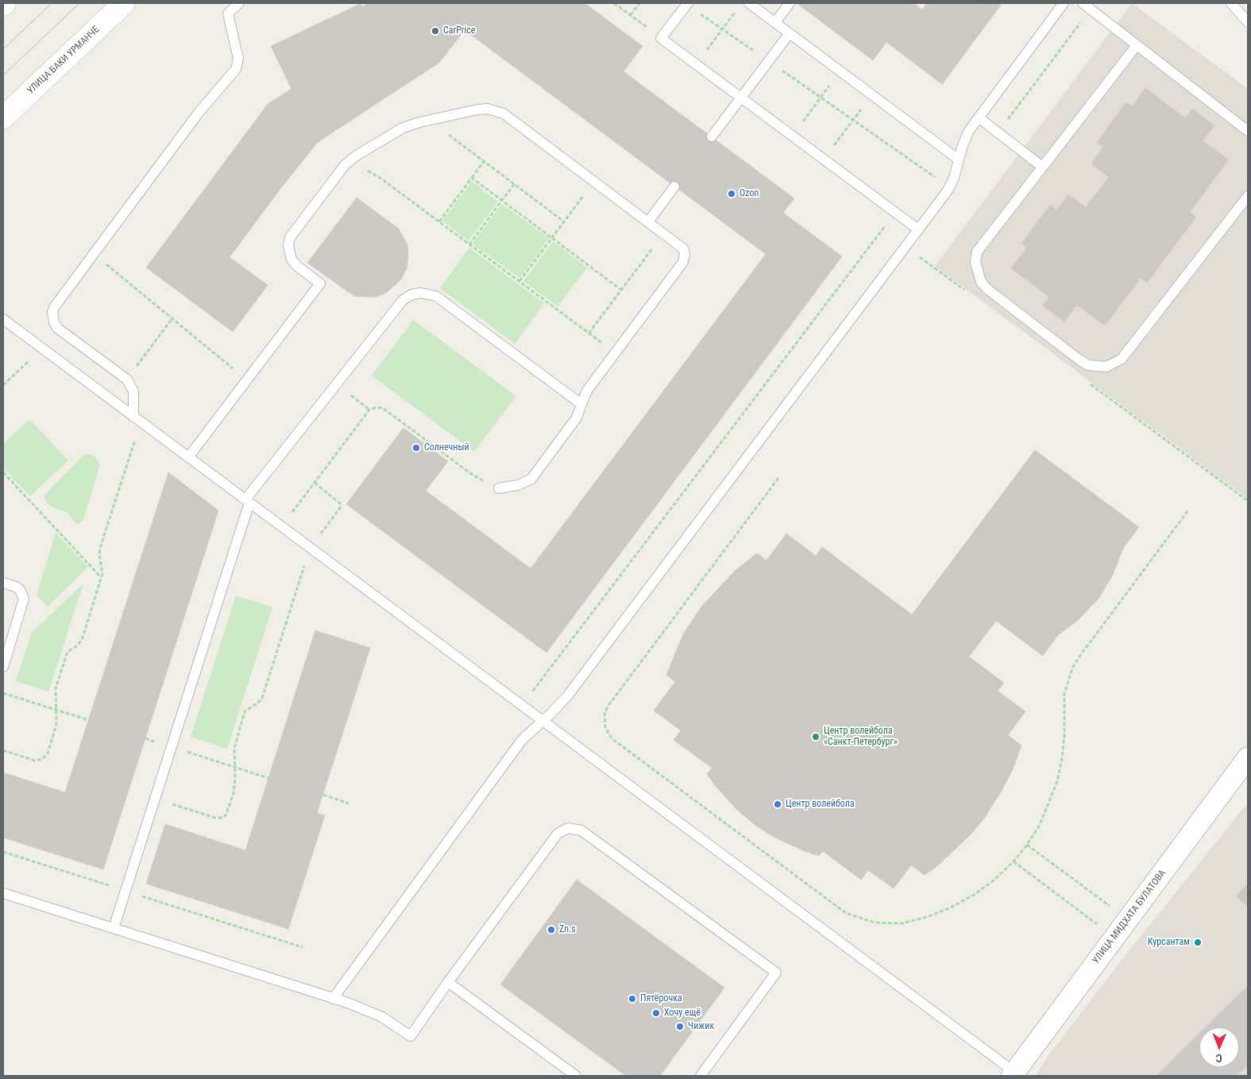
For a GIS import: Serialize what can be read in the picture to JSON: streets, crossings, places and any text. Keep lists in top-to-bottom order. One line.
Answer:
{"streets":{"main road":["УЛИЦА БАКИ УРМАНЧЕ"],"street":["УЛИЦА МИДХАТА БУЛАТОВА"]},"places":["CarPrice","Ozon","Солнечный","Центр волейбола «Санкт-Петербург»","Центр волейбола","Zn.s","Курсантам","Пятёрочка","Хочу ещё","Чижик"],"north":"bottom"}
